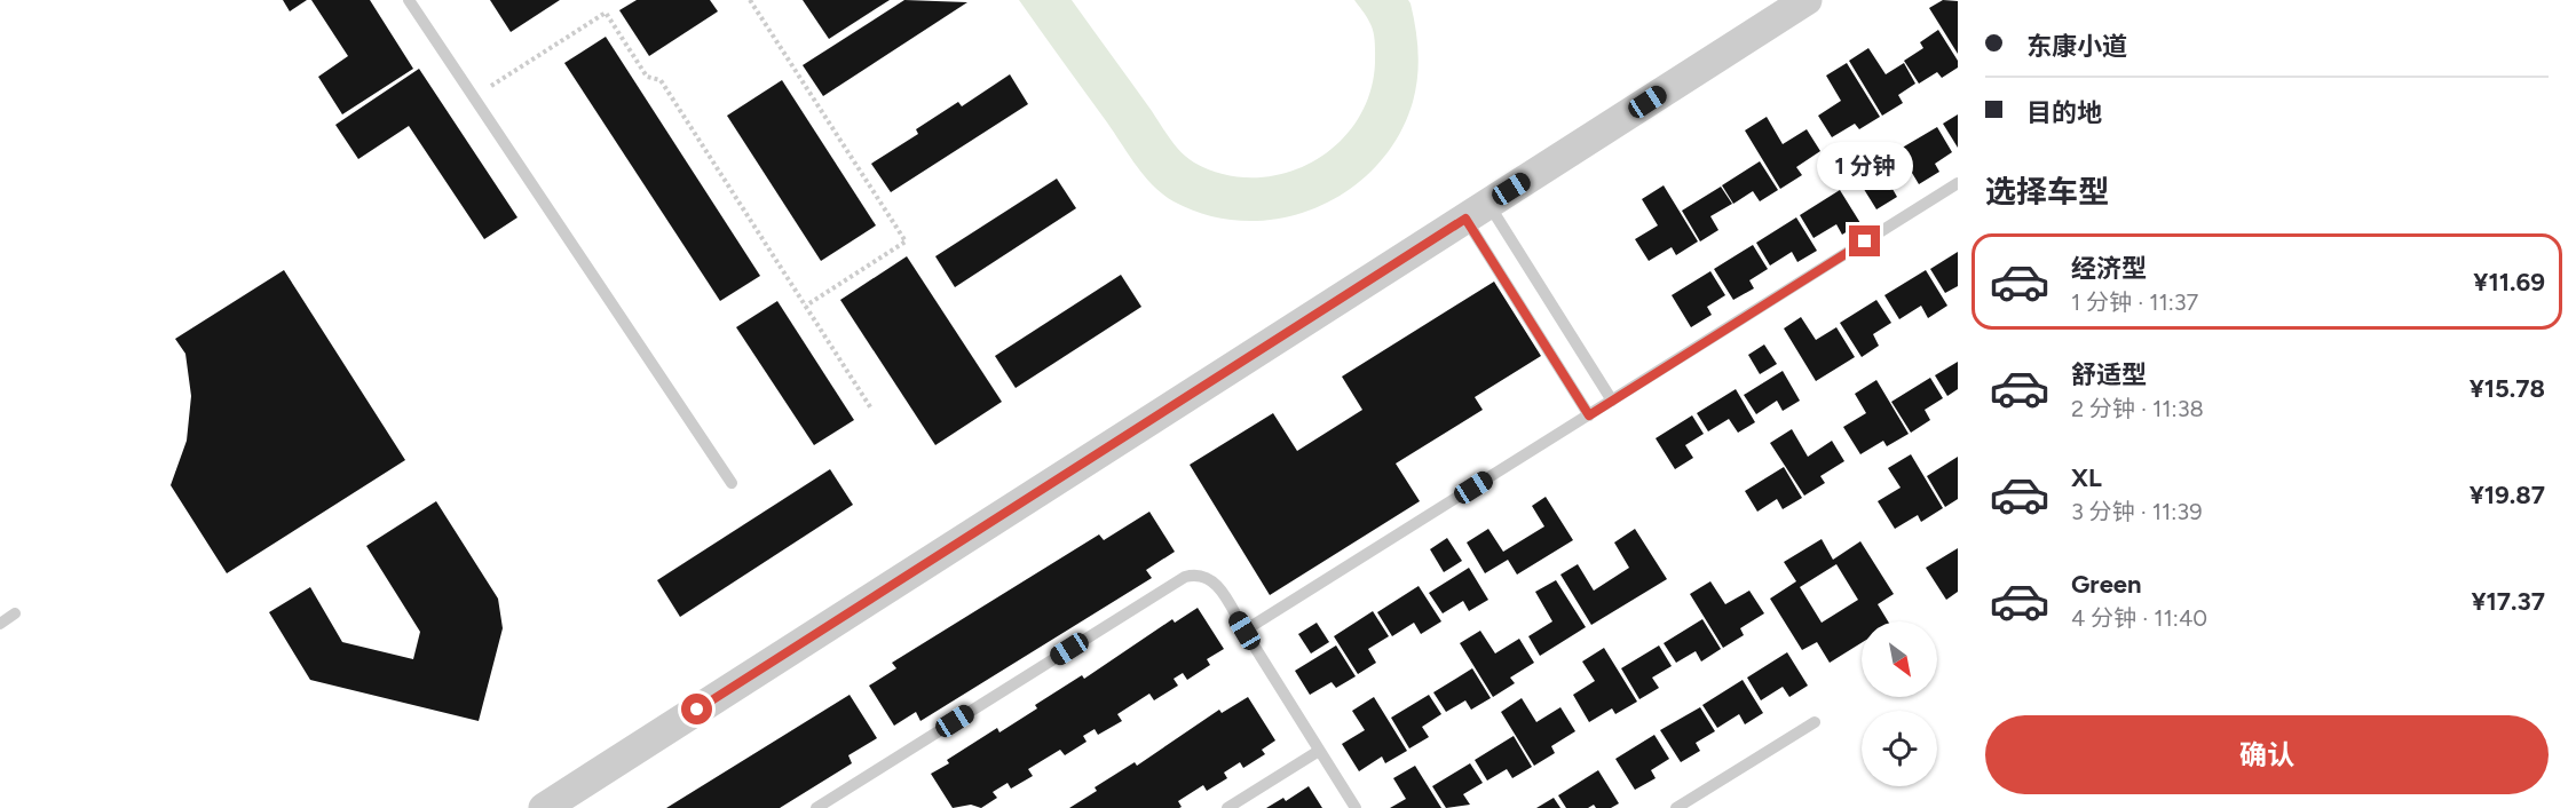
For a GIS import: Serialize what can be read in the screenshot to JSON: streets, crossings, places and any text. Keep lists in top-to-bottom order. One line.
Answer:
{"north":"bottom right","page":{"banner":["东康小道","目的地"],"bubble":"1 分钟","heading":"选择车型","list":[{"name":"经济型","note":"1 分钟 · 11:37","value":"¥11.69"},{"name":"舒适型","note":"2 分钟 · 11:38","value":"¥15.78"},{"name":"XL","note":"3 分钟 · 11:39","value":"¥19.87"},{"name":"Green","note":"4 分钟 · 11:40","value":"¥17.37"}],"buttons":"确认"}}
